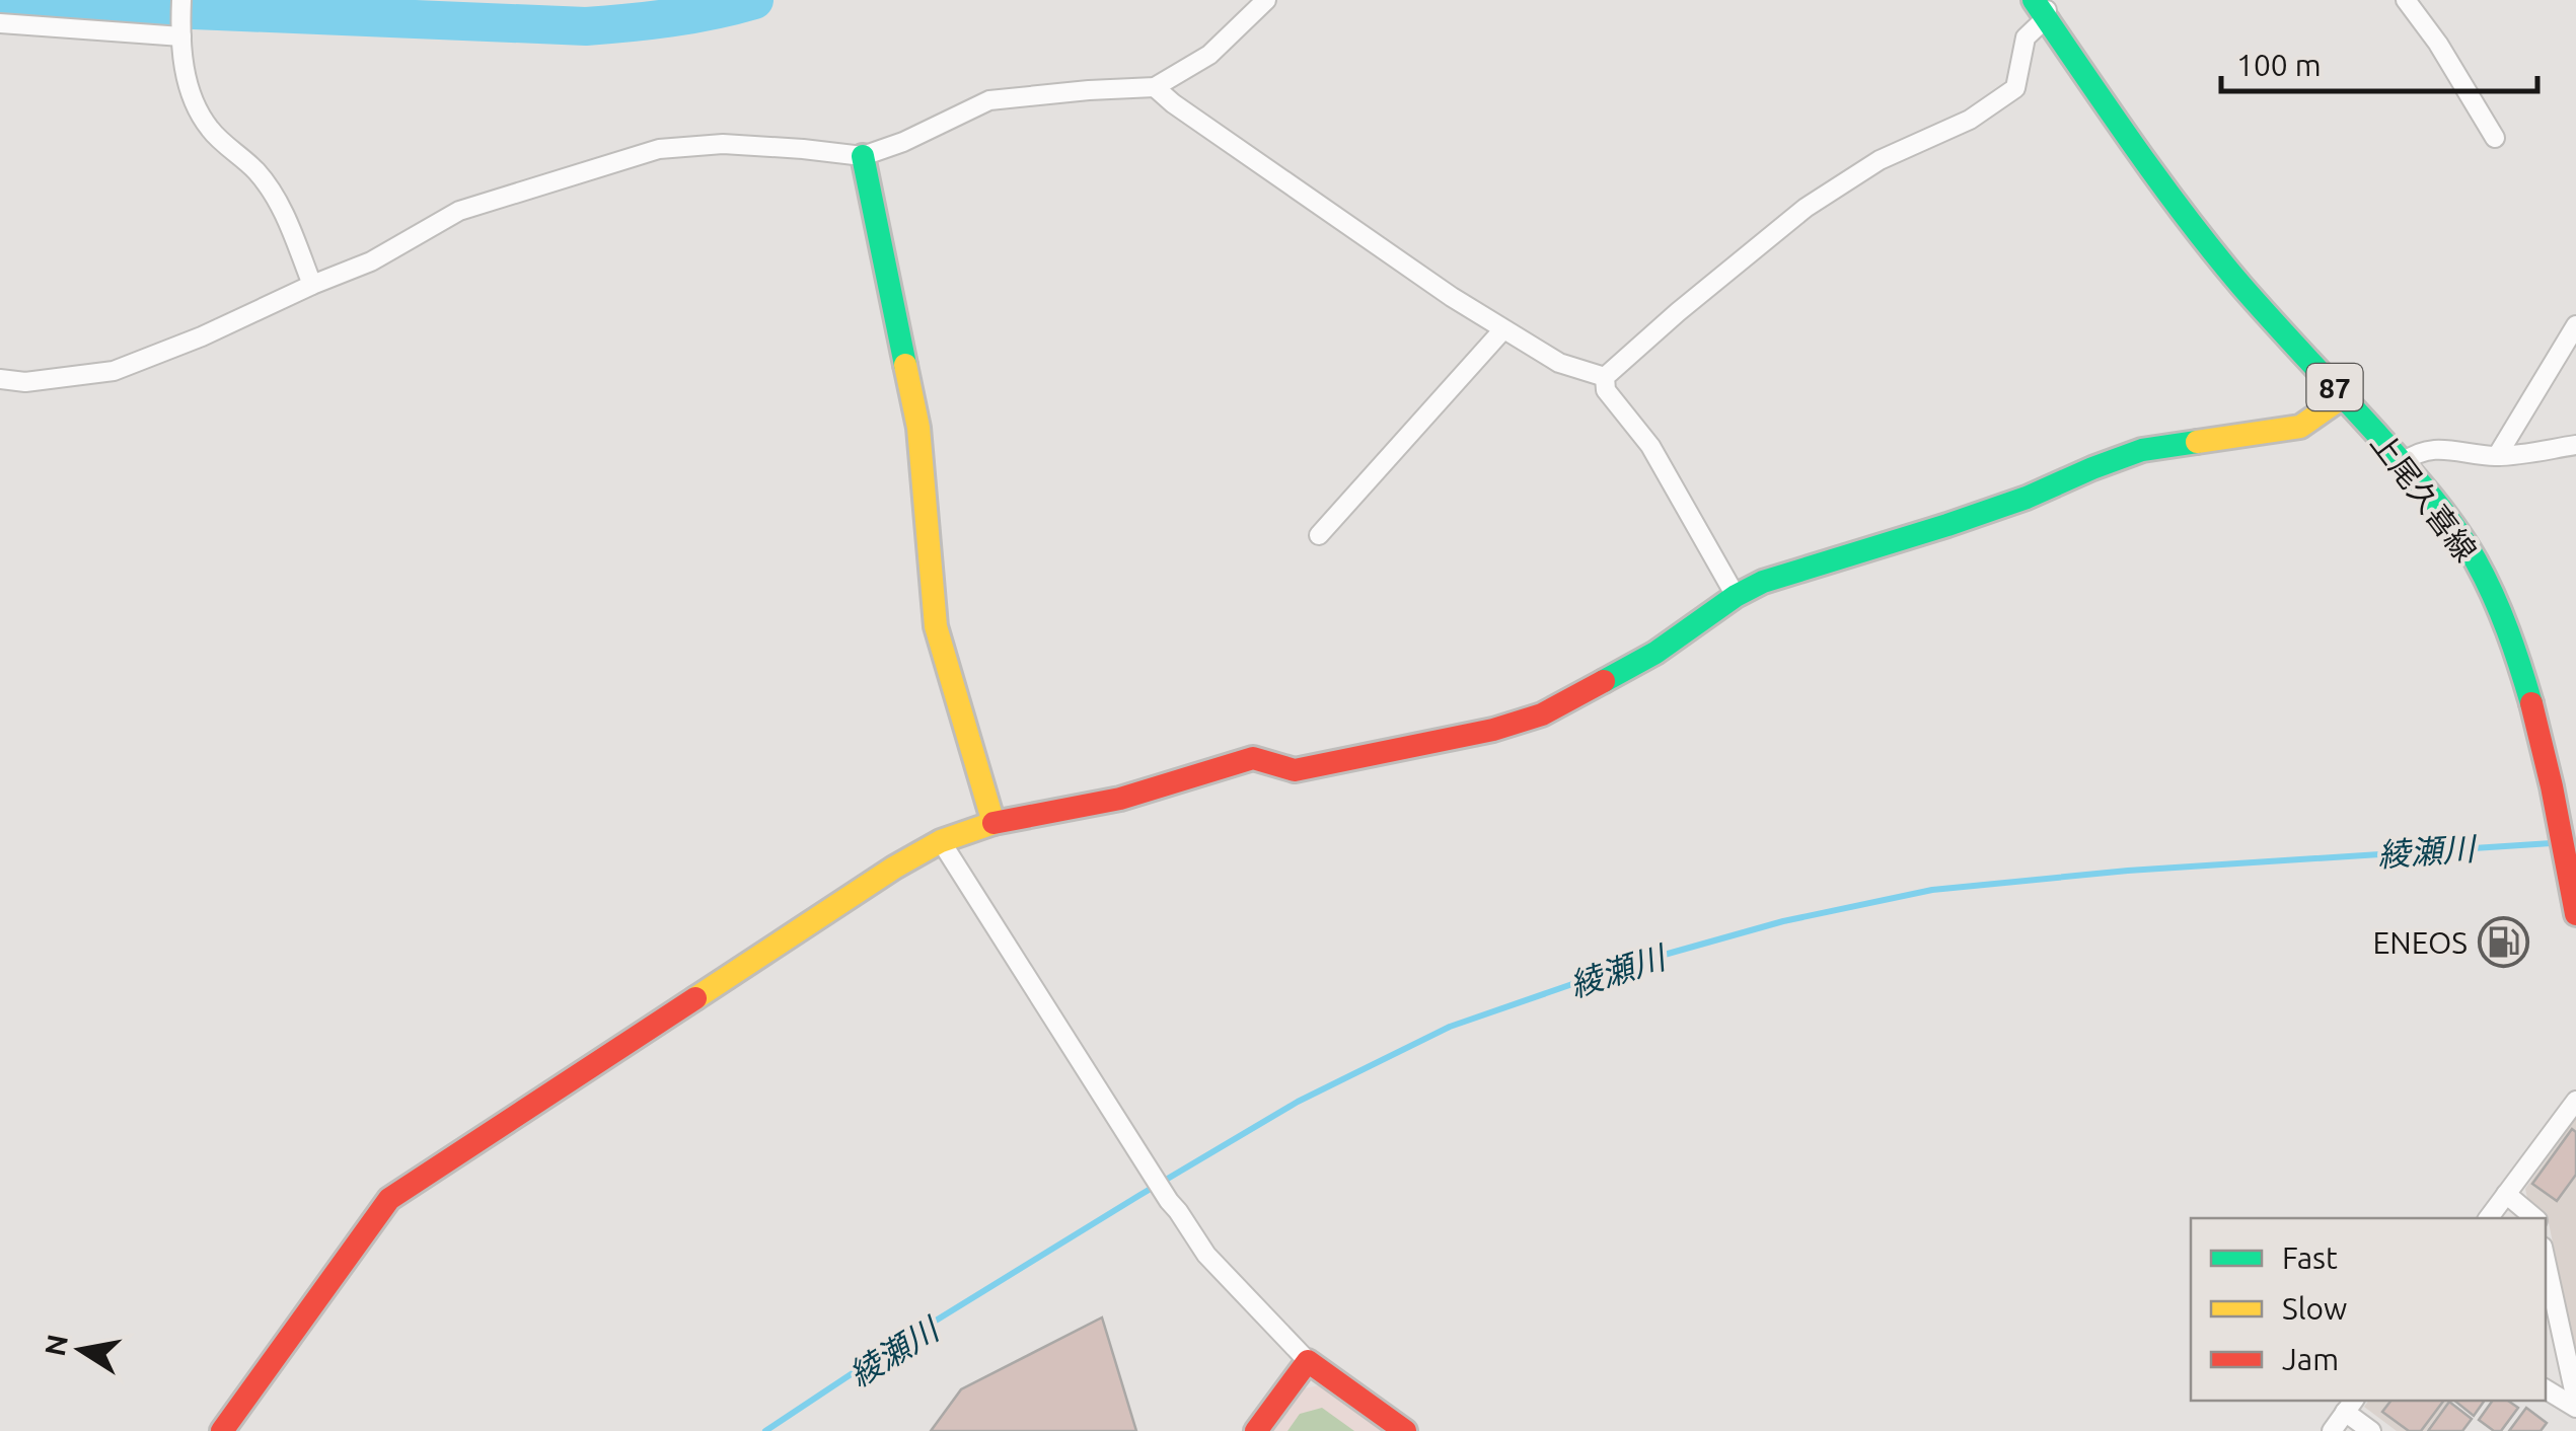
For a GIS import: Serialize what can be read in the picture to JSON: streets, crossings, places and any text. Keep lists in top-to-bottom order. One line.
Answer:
{"streets":{"street":["87","上尾久喜線"]},"water":["綾瀬川"],"places":{"fuel station":["ENEOS"]},"legend":["Fast","Slow","Jam"],"scale_bar":"100 m","north":"left"}
